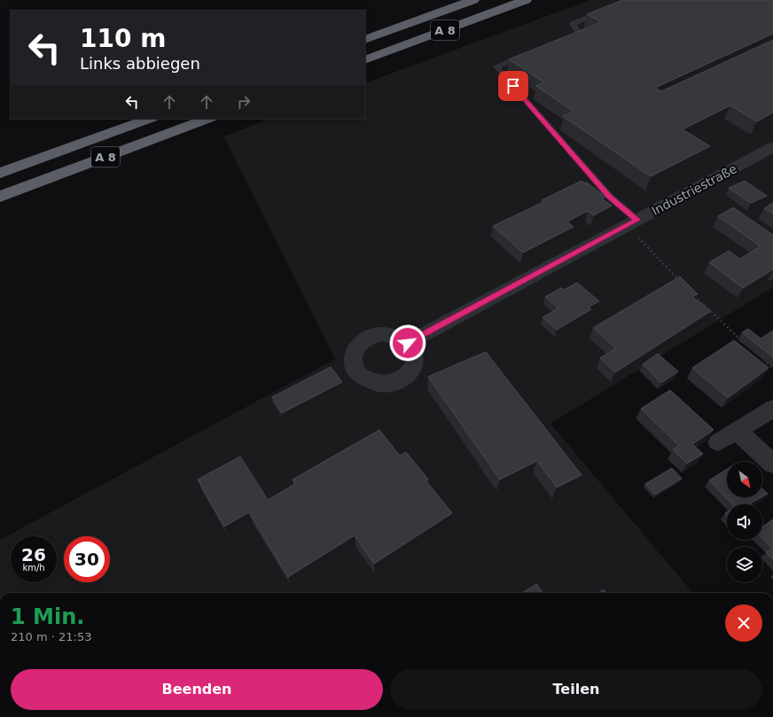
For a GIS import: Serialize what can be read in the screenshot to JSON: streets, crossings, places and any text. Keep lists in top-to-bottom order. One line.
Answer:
{"streets":{"highway":["A 8"],"street":["Industriestraße"]},"north":"bottom right","page":{"turn":["110 m","Links abbiegen"],"speed":"26 km/h","limit":"30","heading":["1 Min.","210 m · 21:53"],"buttons":["Beenden","Teilen"]}}
